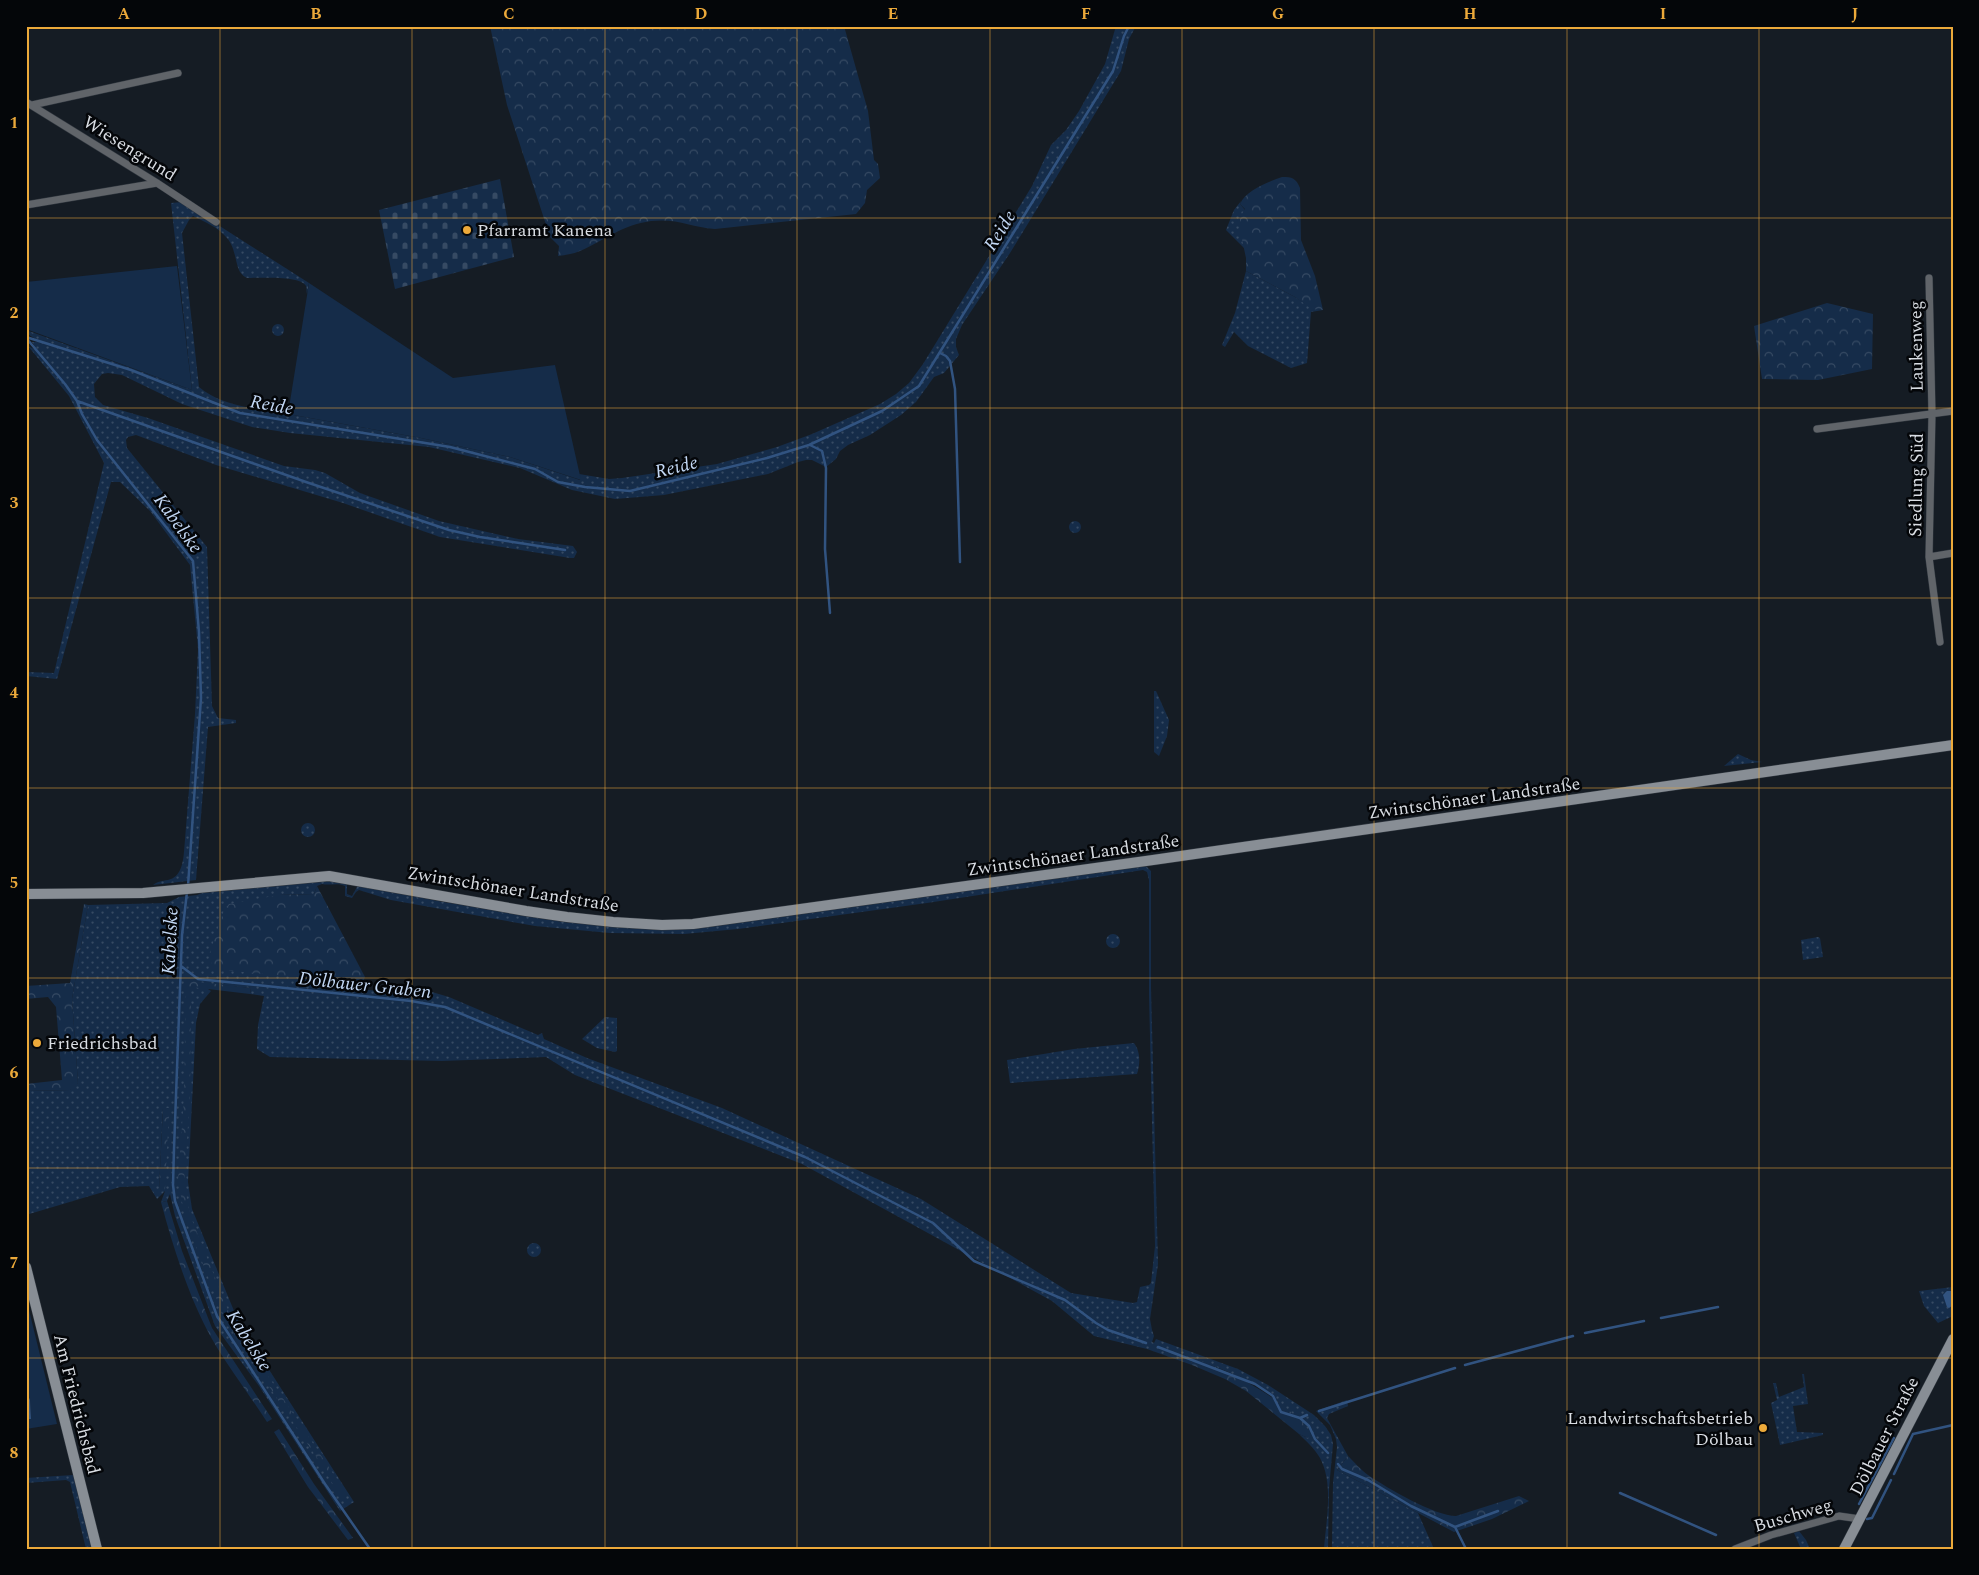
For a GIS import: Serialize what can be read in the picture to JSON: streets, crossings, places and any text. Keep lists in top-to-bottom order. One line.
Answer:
{"streets":{"main road":["Zwintschönaer Landstraße","Am Friedrichsbad","Dölbauer Straße"],"street":["Wiesengrund","Laukenweg","Siedlung Süd","Buschweg"]},"crossings":[["Laukenweg","Siedlung Süd"],["Dölbauer Straße","Buschweg"]],"water":["Reide","Kabelske","Dölbauer Graben"],"places":["Pfarramt Kanena","Friedrichsbad","Landwirtschaftsbetrieb Dölbau"],"grid":{"columns":["A","B","C","D","E","F","G","H","I","J"],"rows":["1","2","3","4","5","6","7","8"]}}
